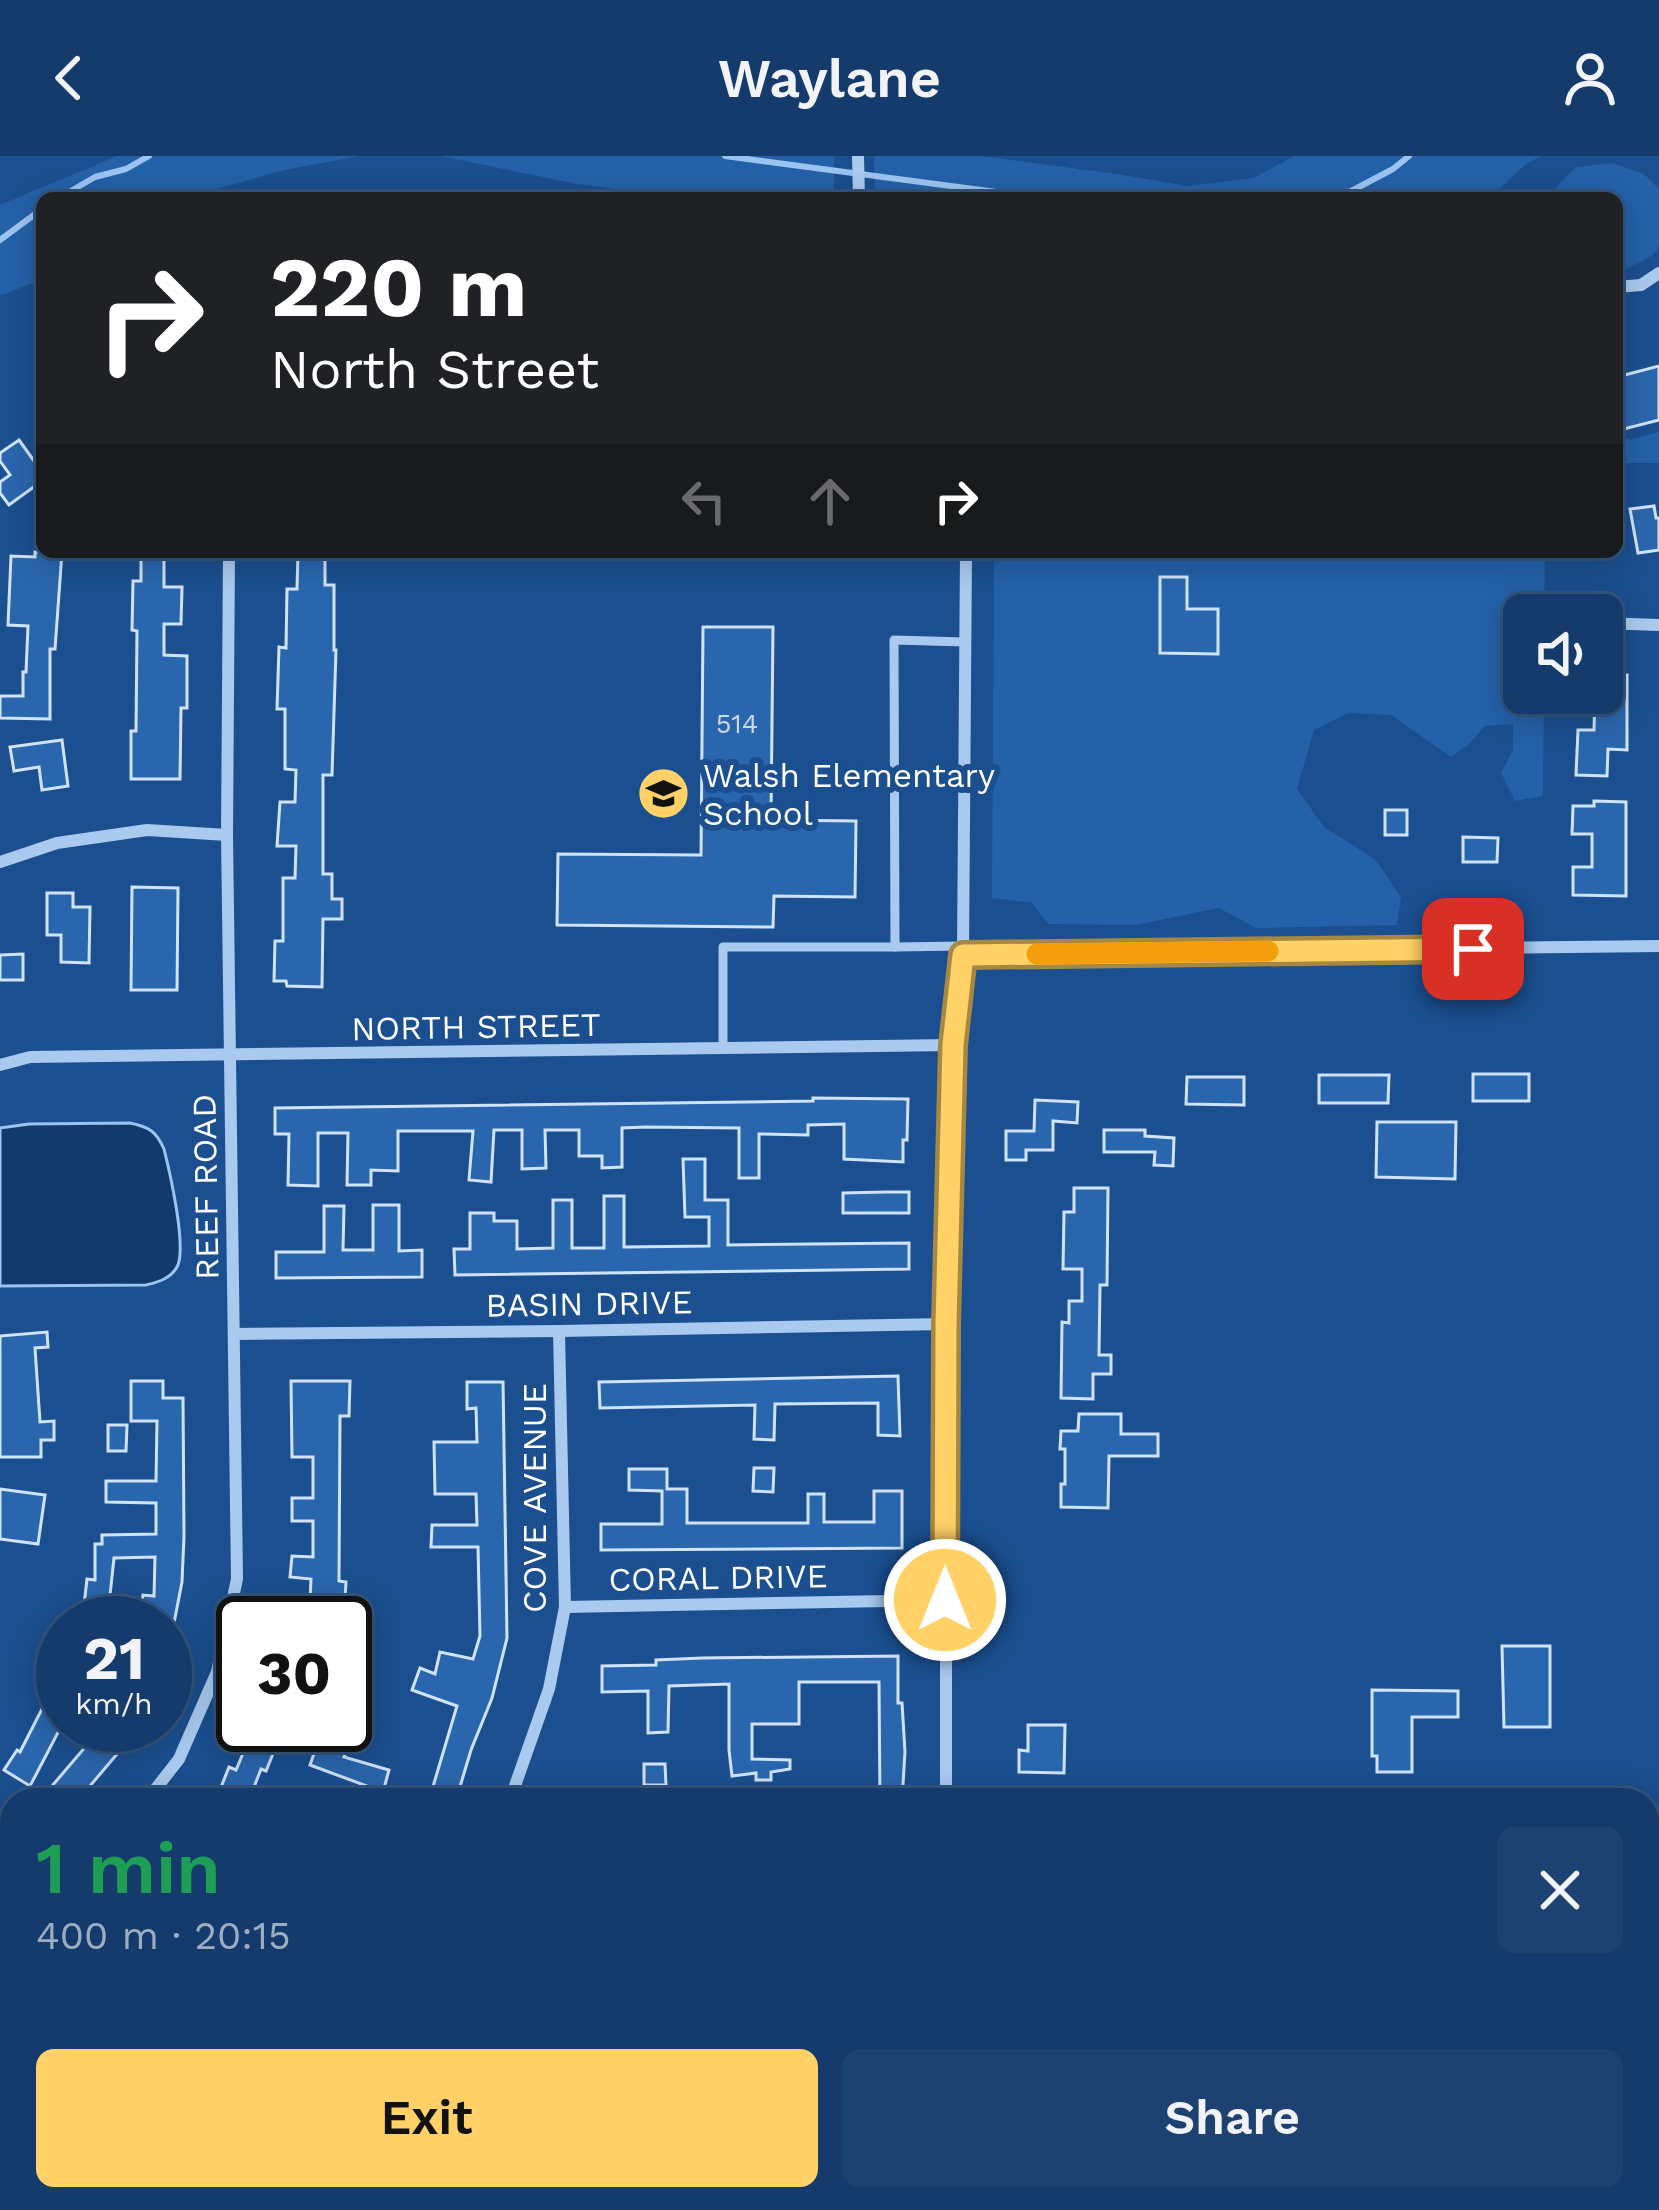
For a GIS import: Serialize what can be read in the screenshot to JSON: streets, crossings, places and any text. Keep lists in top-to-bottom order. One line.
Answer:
{"streets":{"street":["NORTH STREET","REEF ROAD","BASIN DRIVE","COVE AVENUE","CORAL DRIVE"]},"crossings":[["NORTH STREET","REEF ROAD"],["REEF ROAD","BASIN DRIVE"],["BASIN DRIVE","COVE AVENUE"],["COVE AVENUE","CORAL DRIVE"]],"places":{"school or university":["Walsh Elementary School"]},"house_numbers":["514"],"page":{"header":"Waylane","turn":["220 m","North Street"],"speed":"21 km/h","limit":"30","heading":["1 min","400 m · 20:15"],"buttons":["Exit","Share"]}}
